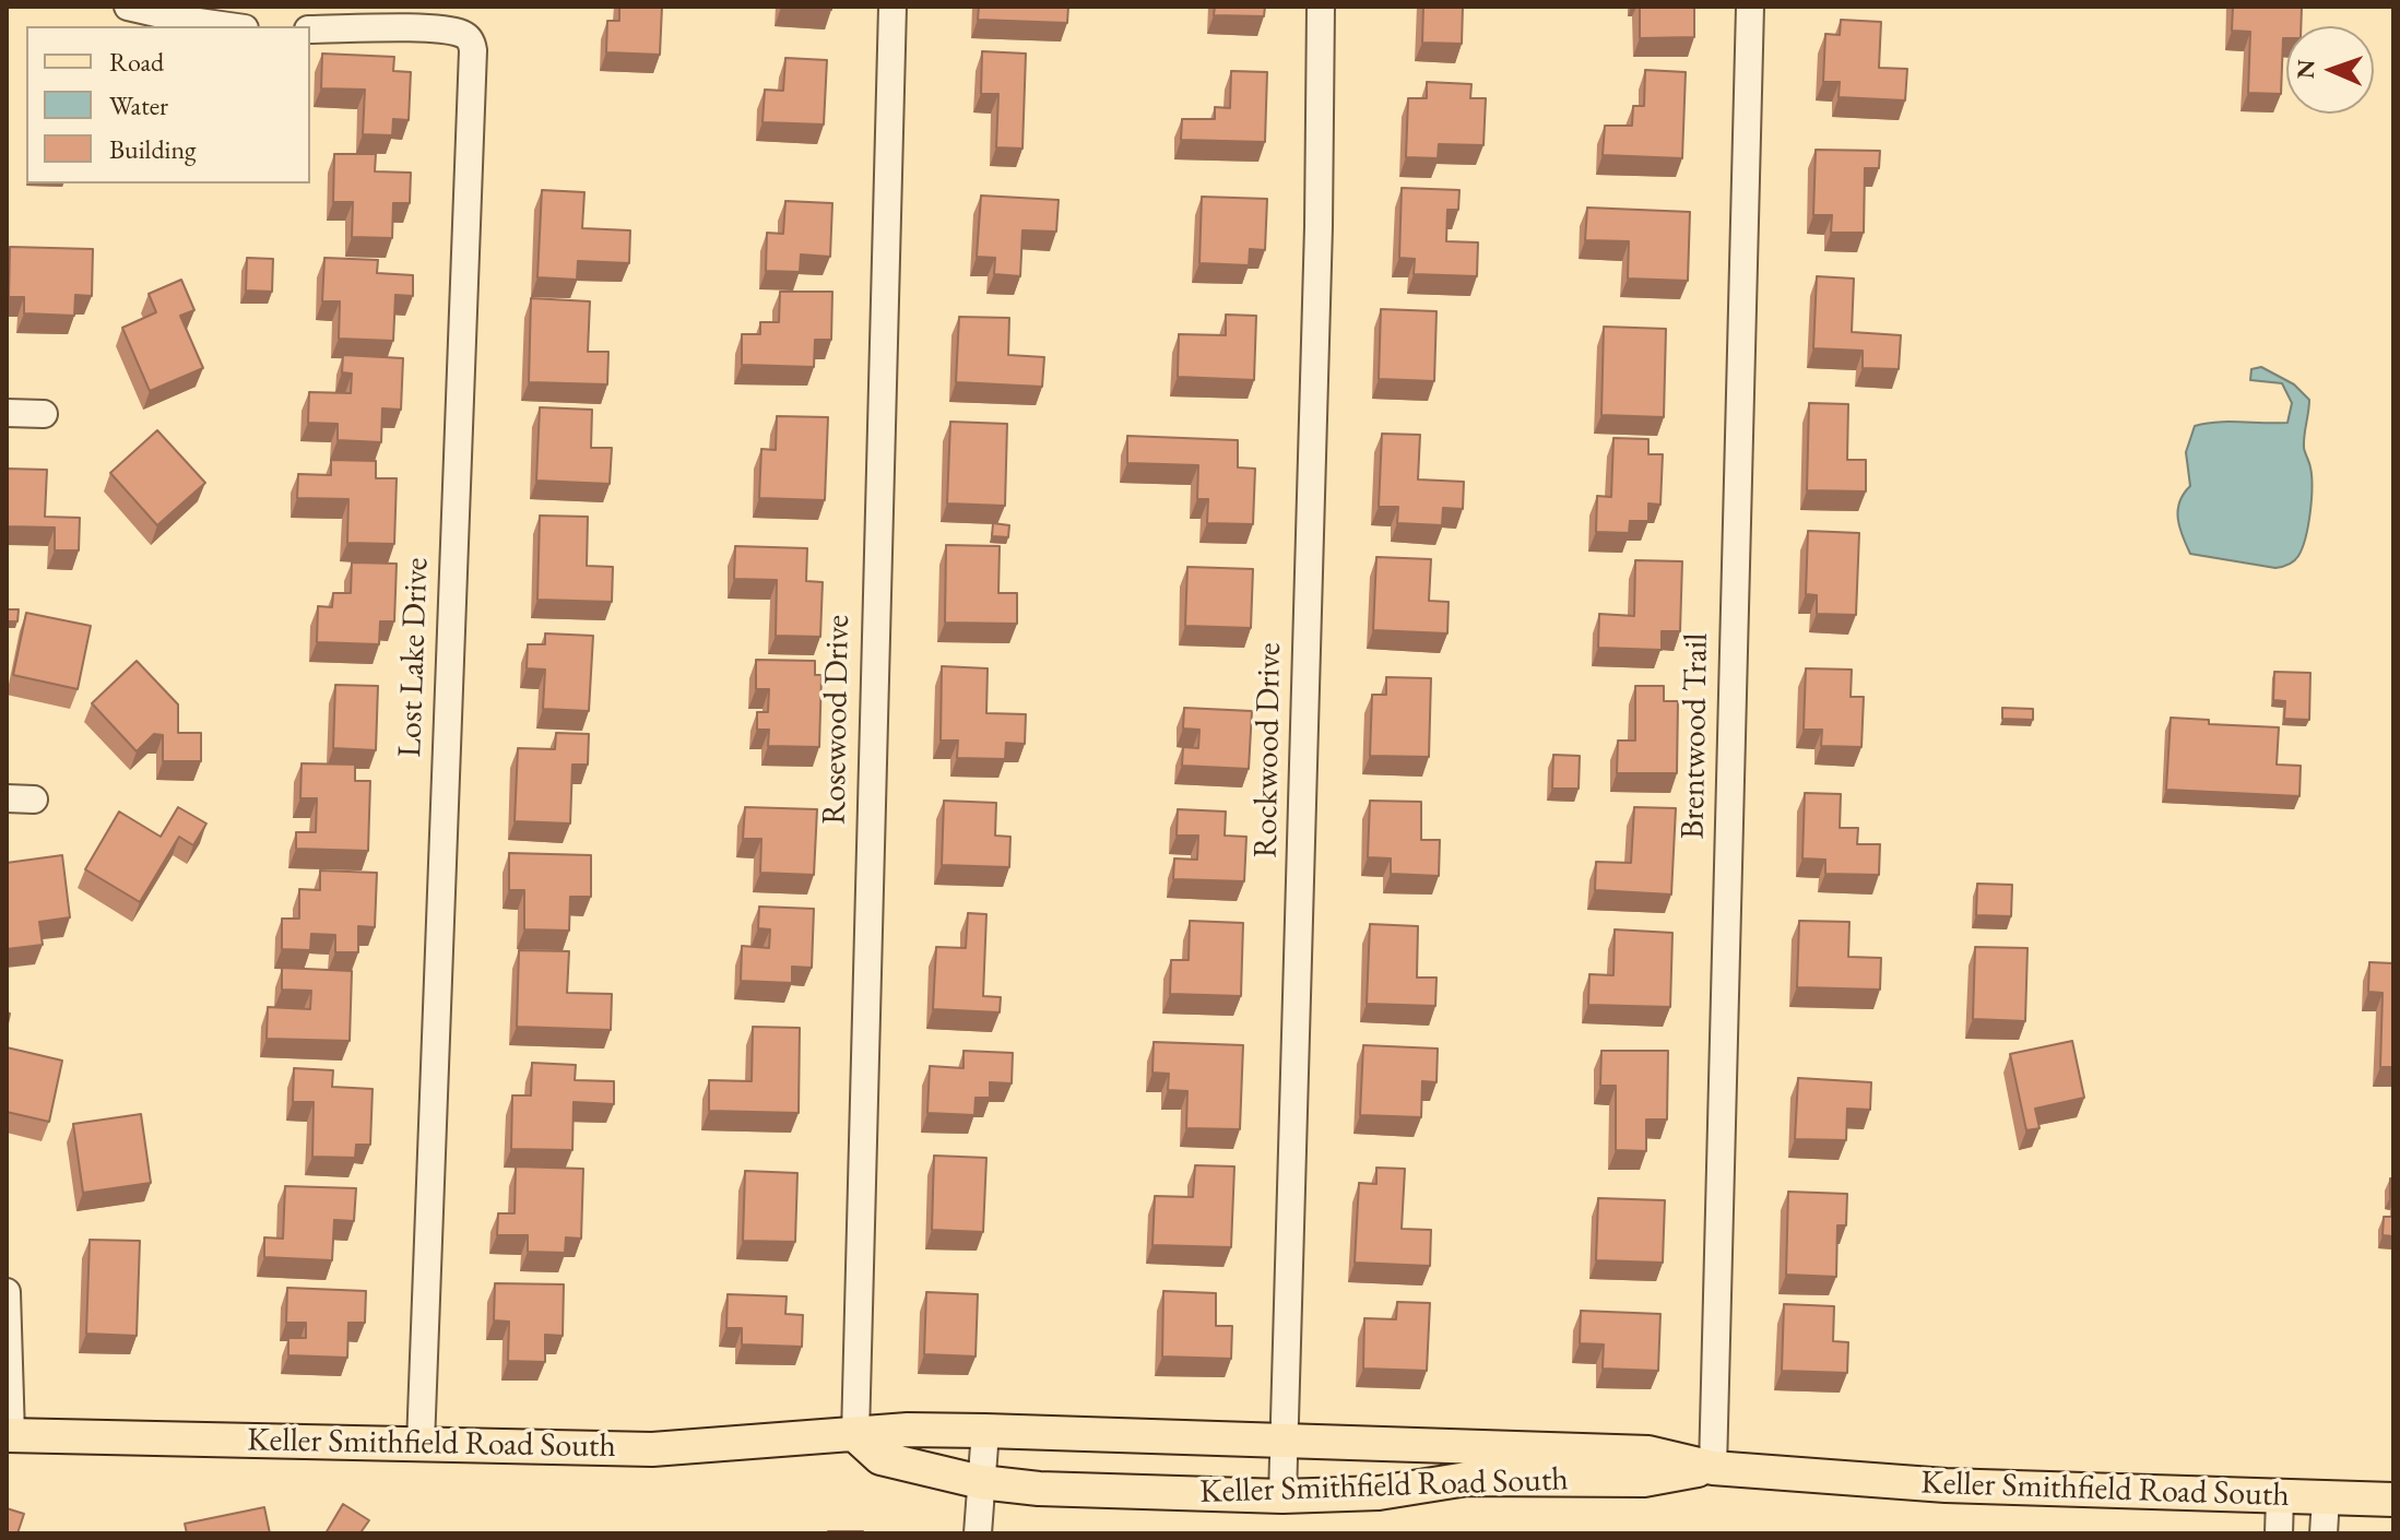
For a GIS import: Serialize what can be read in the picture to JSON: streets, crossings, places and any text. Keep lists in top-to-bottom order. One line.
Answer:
{"streets":{"main road":["Keller Smithfield Road South"],"street":["Lost Lake Drive","Rosewood Drive","Brentwood Trail","Rockwood Drive"]},"crossings":[["Lost Lake Drive","Keller Smithfield Road South"],["Rosewood Drive","Keller Smithfield Road South"],["Brentwood Trail","Keller Smithfield Road South"],["Rockwood Drive","Keller Smithfield Road South"]],"legend":["Road","Water","Building"],"north":"left"}
